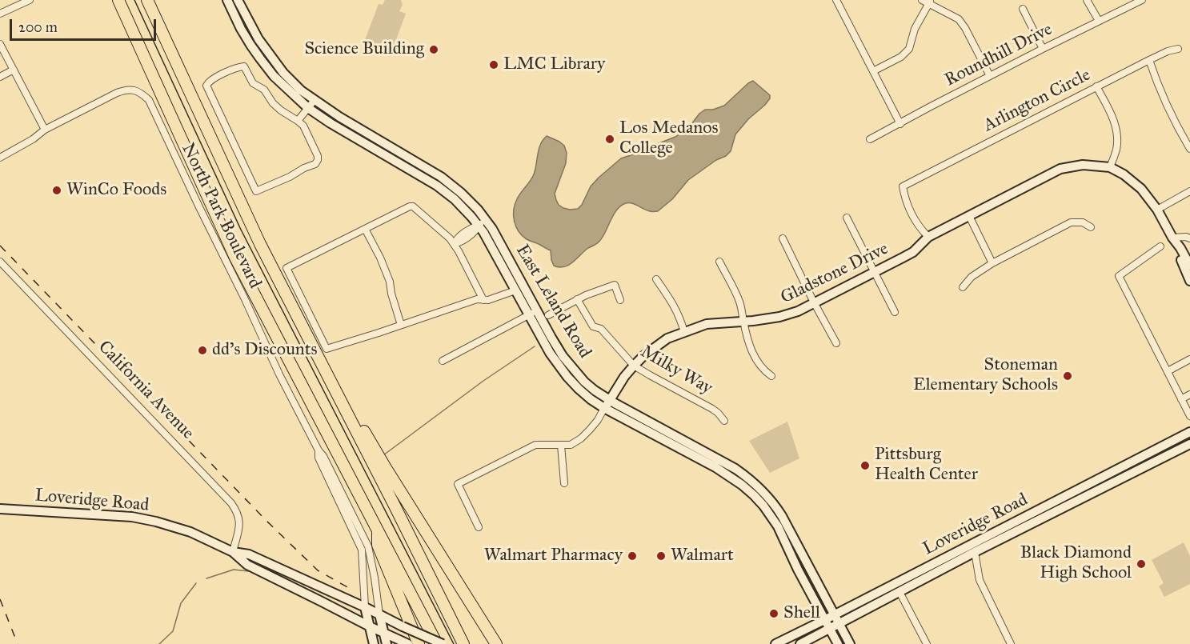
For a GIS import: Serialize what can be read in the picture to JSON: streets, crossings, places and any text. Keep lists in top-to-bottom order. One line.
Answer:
{"streets":{"main road":["Gladstone Drive","East Leland Road","Loveridge Road"],"street":["Roundhill Drive","Arlington Circle","North Park Boulevard","Milky Way","California Avenue"]},"crossings":[["Arlington Circle","Gladstone Drive"],["North Park Boulevard","Loveridge Road"],["Gladstone Drive","East Leland Road"],["Gladstone Drive","Milky Way"],["East Leland Road","Loveridge Road"],["California Avenue","Loveridge Road"]],"places":["Science Building","LMC Library","Los Medanos College","WinCo Foods","dd's Discounts","Stoneman Elementary Schools","Pittsburg Health Center","Walmart Pharmacy","Walmart","Black Diamond High School","Shell"],"scale_bar":"200 m"}
